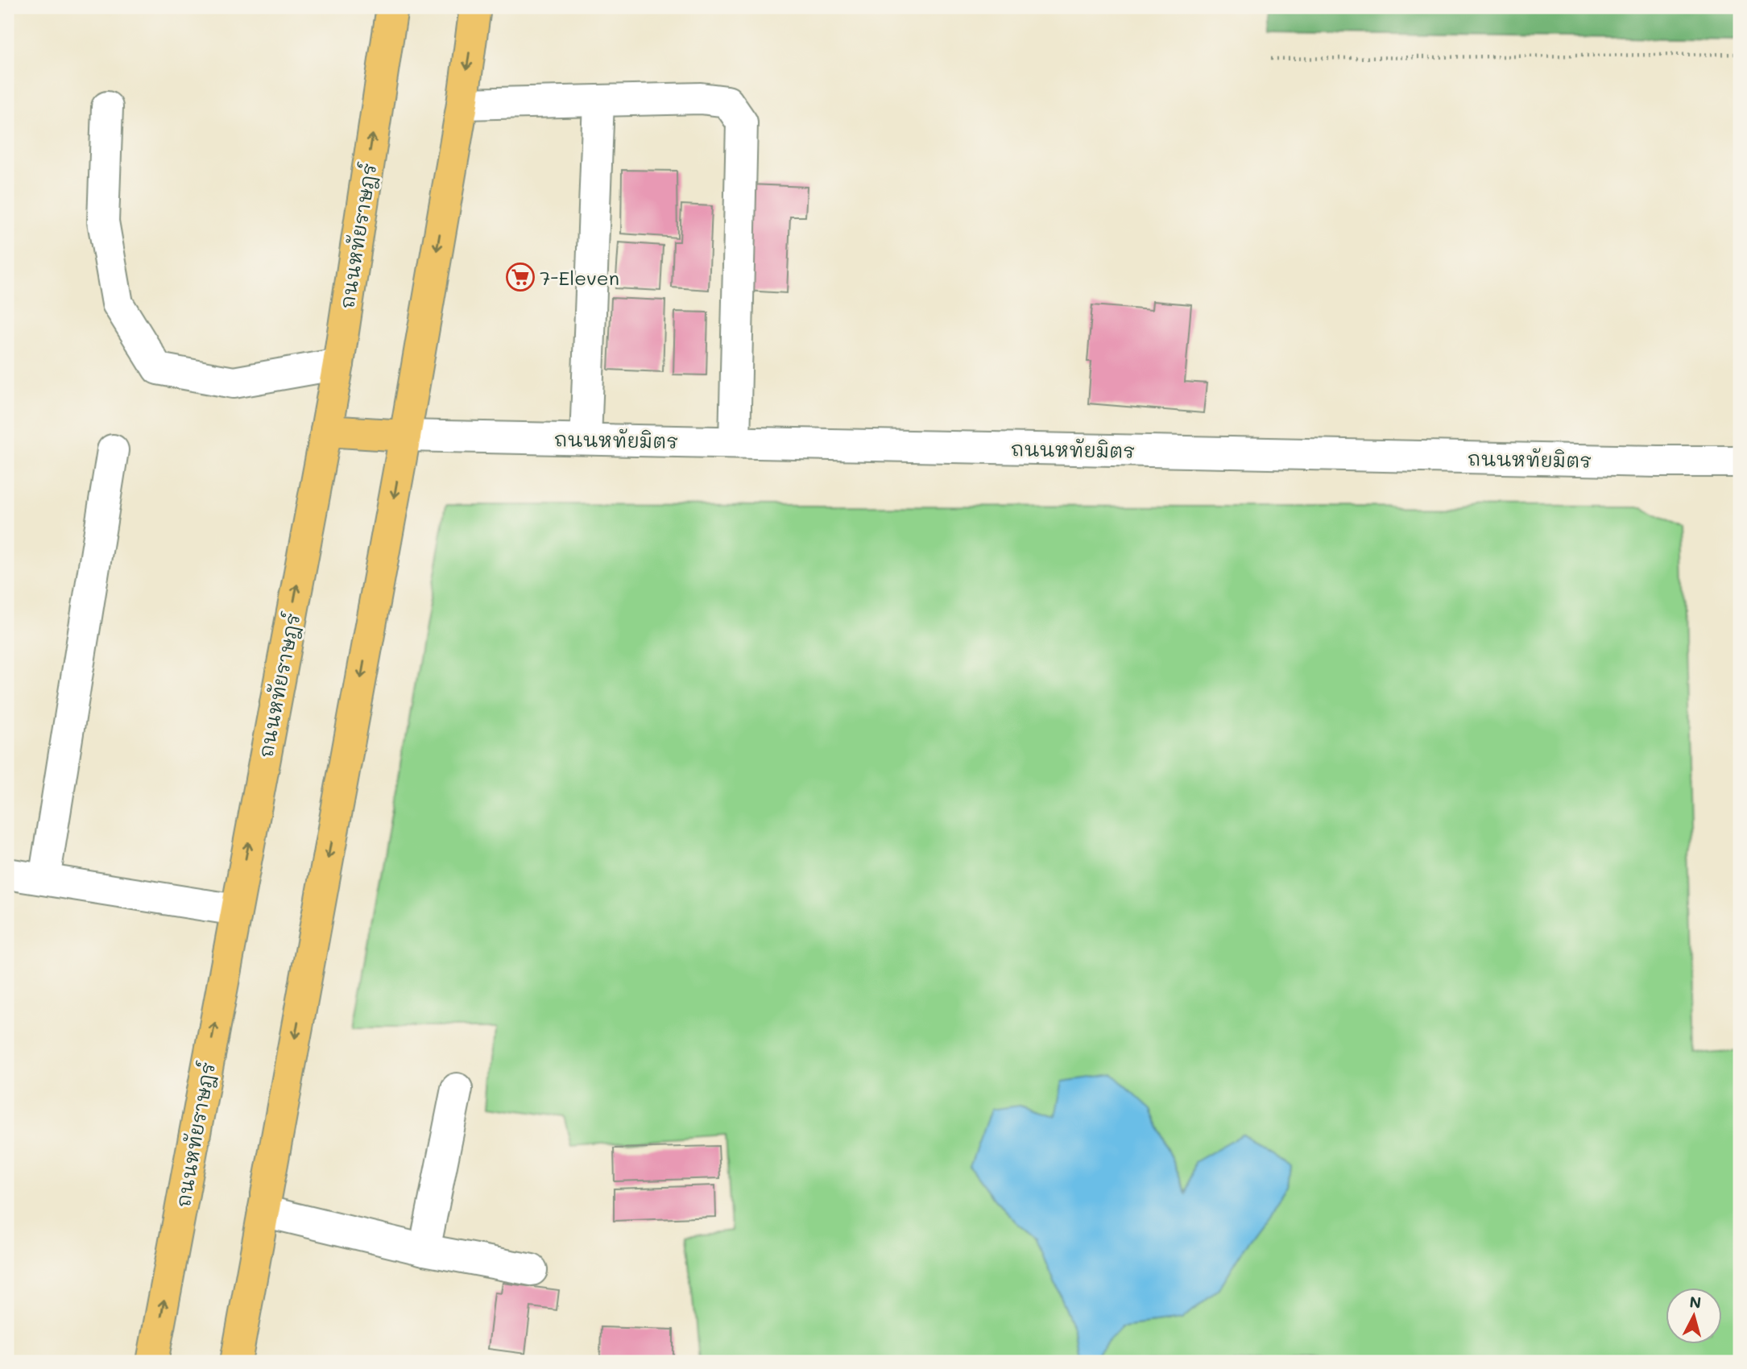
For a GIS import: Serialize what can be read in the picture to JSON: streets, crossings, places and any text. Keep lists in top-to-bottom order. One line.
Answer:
{"streets":{"main road":["ถนนหทัยราษฎร์"],"street":["ถนนหทัยมิตร"]},"places":{"supermarket":["7-Eleven"]},"north":"top"}
